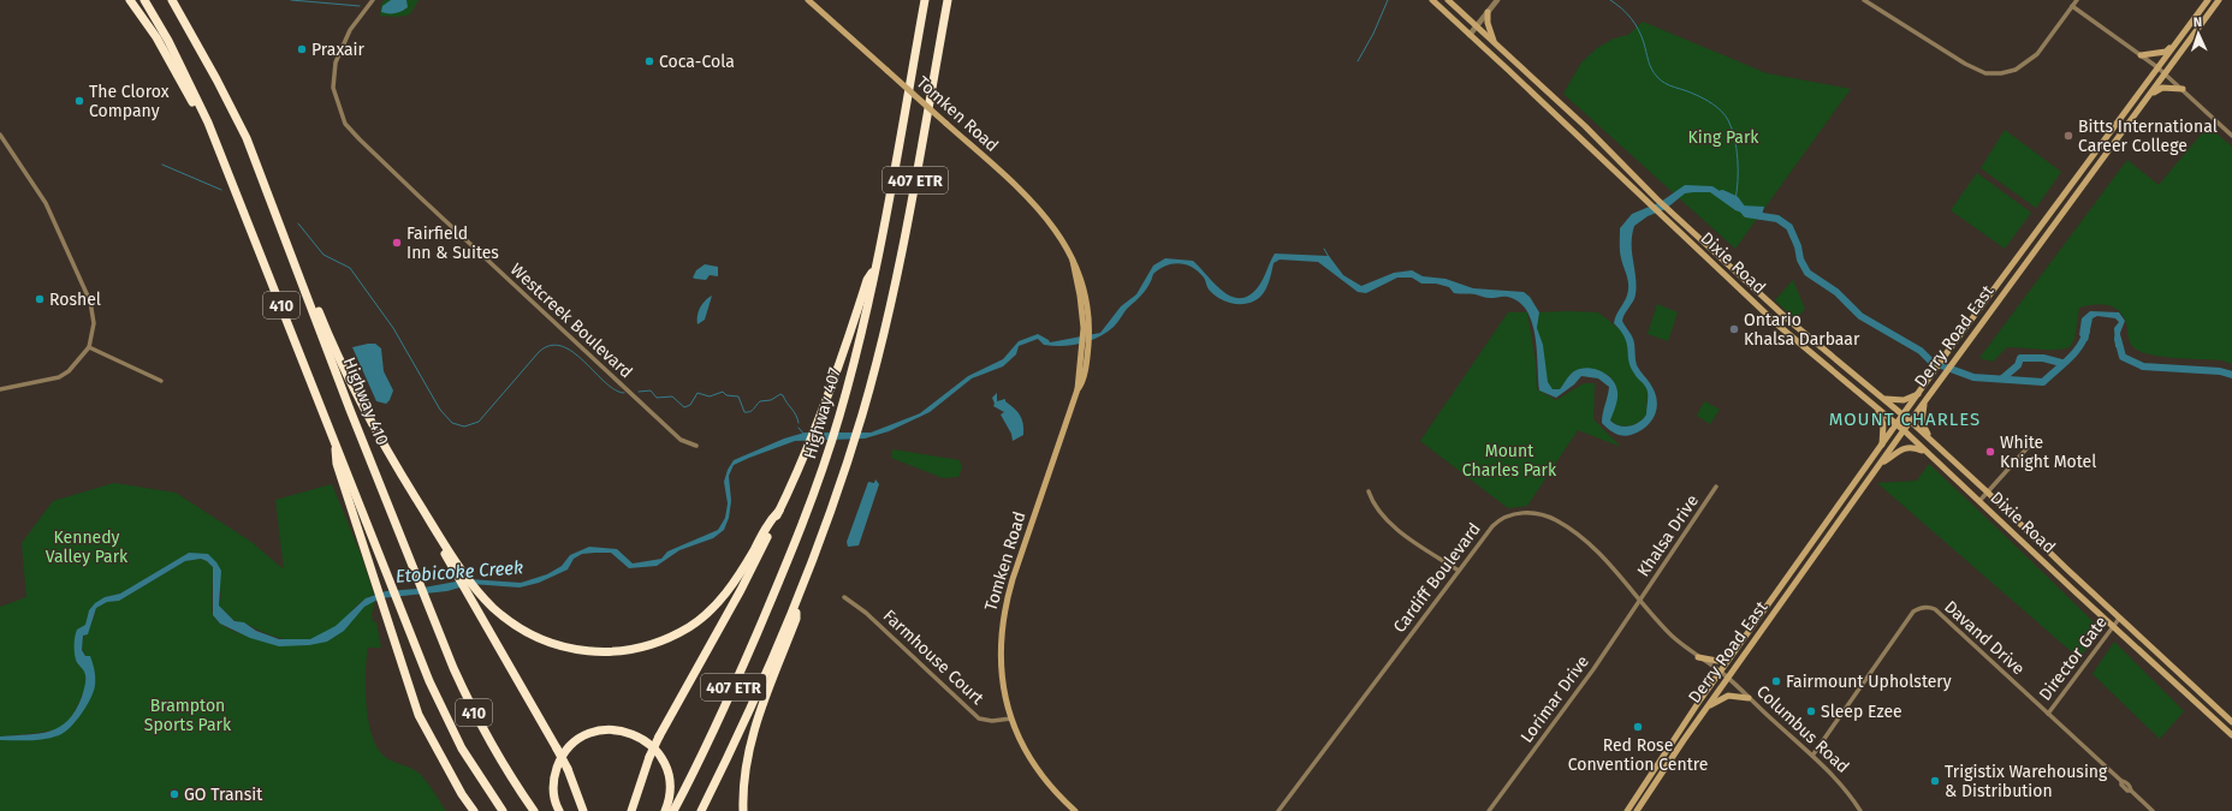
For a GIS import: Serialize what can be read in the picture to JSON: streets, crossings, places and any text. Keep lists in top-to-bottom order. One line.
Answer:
{"streets":{"highway":["407 ETR","410","Highway 410","Highway 407"],"main road":["Tomken Road","Dixie Road","Derry Road East"],"street":["Westcreek Boulevard","Khalsa Drive","Cardiff Boulevard","Davand Drive","Farmhouse Court","Director Gate","Lorimar Drive","Columbus Road"]},"crossings":[["Tomken Road","Farmhouse Court"],["Dixie Road","Derry Road East"],["Dixie Road","Director Gate"],["Derry Road East","Cardiff Boulevard"],["Derry Road East","Columbus Road"],["Khalsa Drive","Cardiff Boulevard"],["Khalsa Drive","Lorimar Drive"],["Cardiff Boulevard","Lorimar Drive"],["Cardiff Boulevard","Columbus Road"],["Davand Drive","Director Gate"],["Davand Drive","Columbus Road"]],"districts":["MOUNT CHARLES"],"water":["Etobicoke Creek"],"parks":["King Park","Mount Charles Park","Kennedy Valley Park","Brampton Sports Park"],"places":["Praxair","Coca-Cola","The Clorox Company","Bitts International Career College","Fairfield Inn & Suites","Roshel","Ontario Khalsa Darbaar","White Knight Motel","Fairmount Upholstery","Sleep Ezee","Red Rose Convention Centre","Trigistix Warehousing & Distribution","GO Transit"],"north":"top"}
